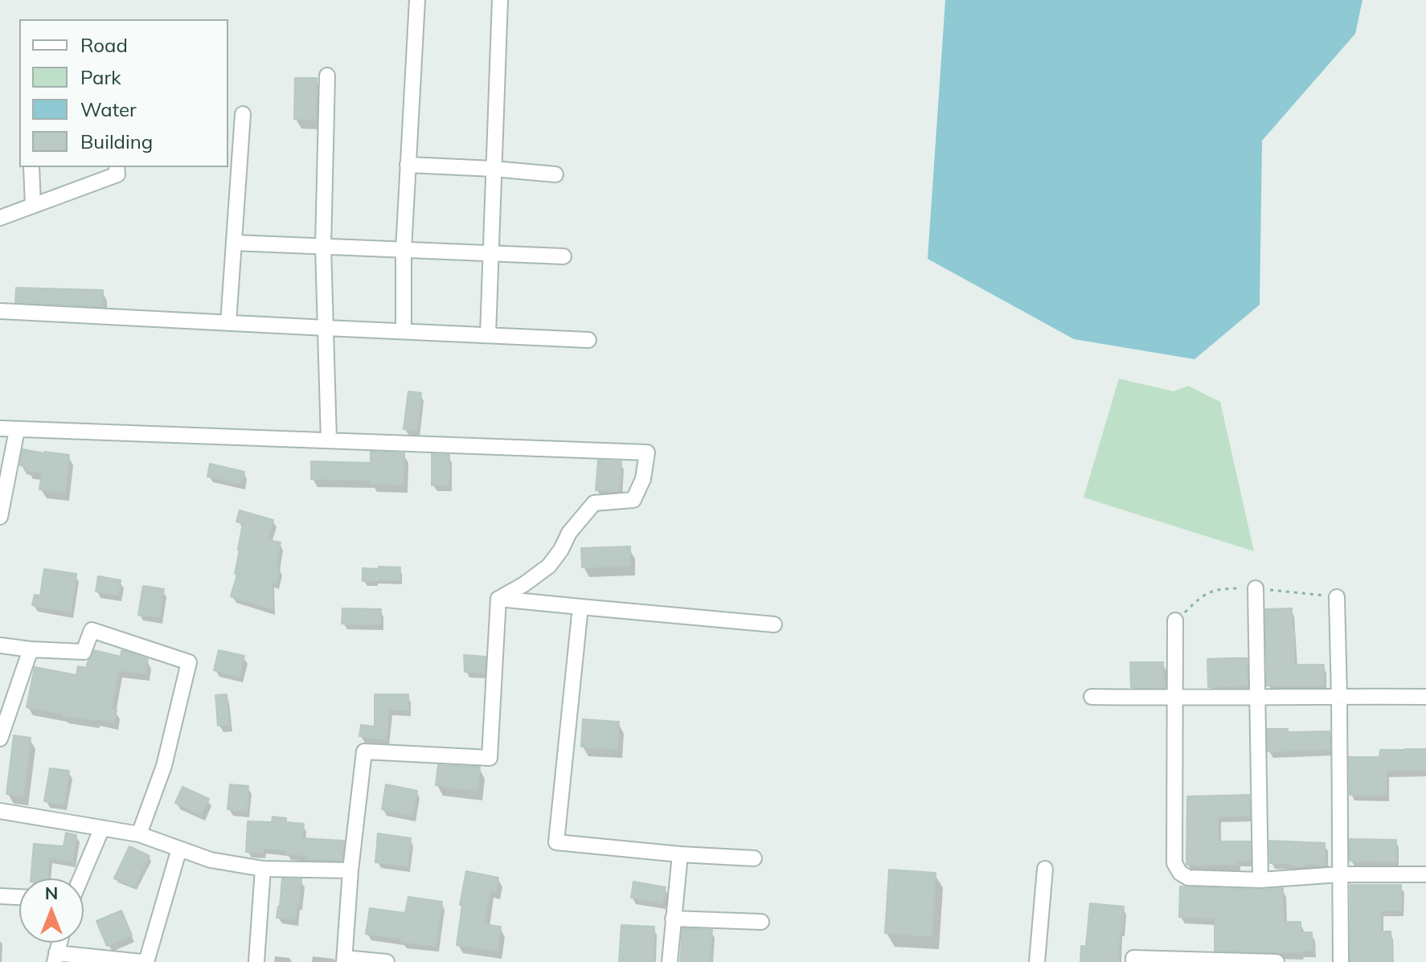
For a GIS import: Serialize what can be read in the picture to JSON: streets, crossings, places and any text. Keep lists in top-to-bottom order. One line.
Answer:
{"legend":["Road","Park","Water","Building"],"north":"top"}
